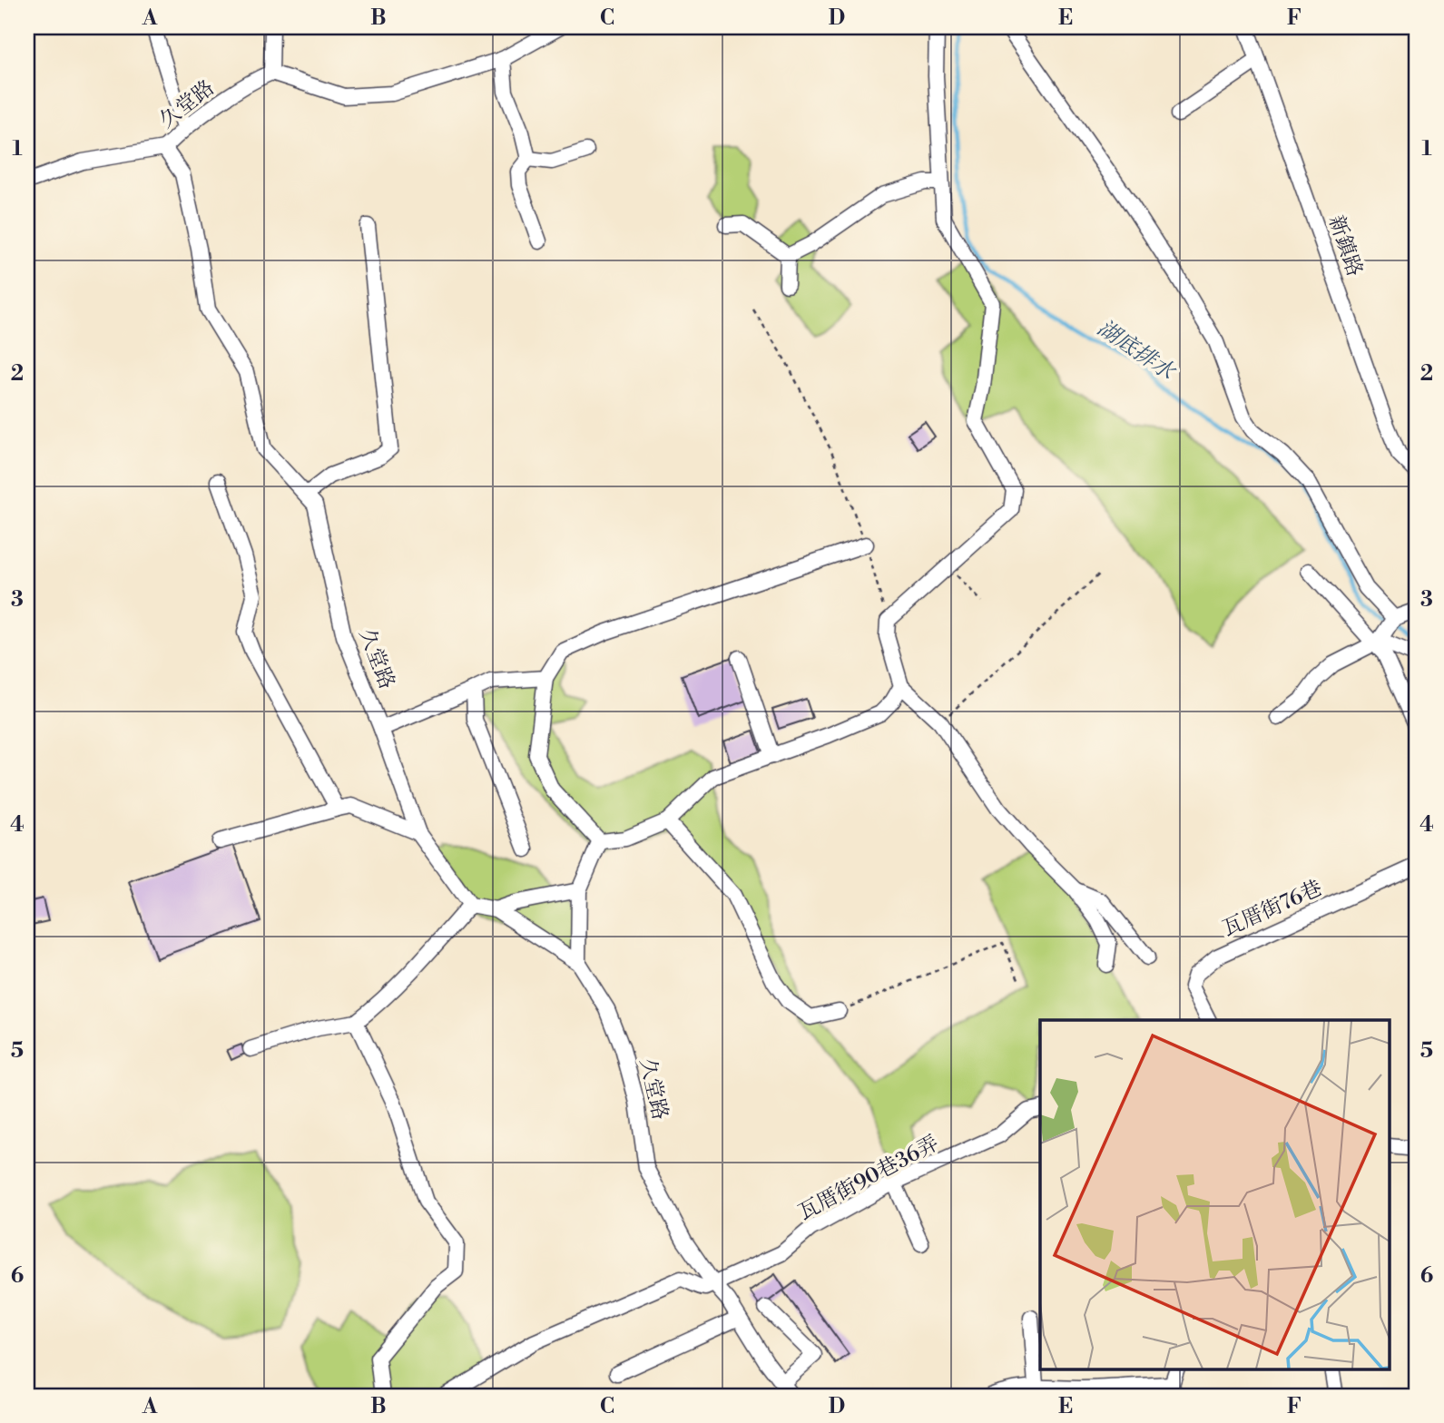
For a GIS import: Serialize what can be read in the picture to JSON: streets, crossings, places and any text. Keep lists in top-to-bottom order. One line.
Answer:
{"streets":{"street":["久堂路","新鎮路","瓦厝街76巷","瓦厝街90巷36弄"]},"crossings":[["久堂路","瓦厝街90巷36弄"]],"water":["湖底排水"],"grid":{"columns":["A","B","C","D","E","F"],"rows":["1","2","3","4","5","6"]}}
